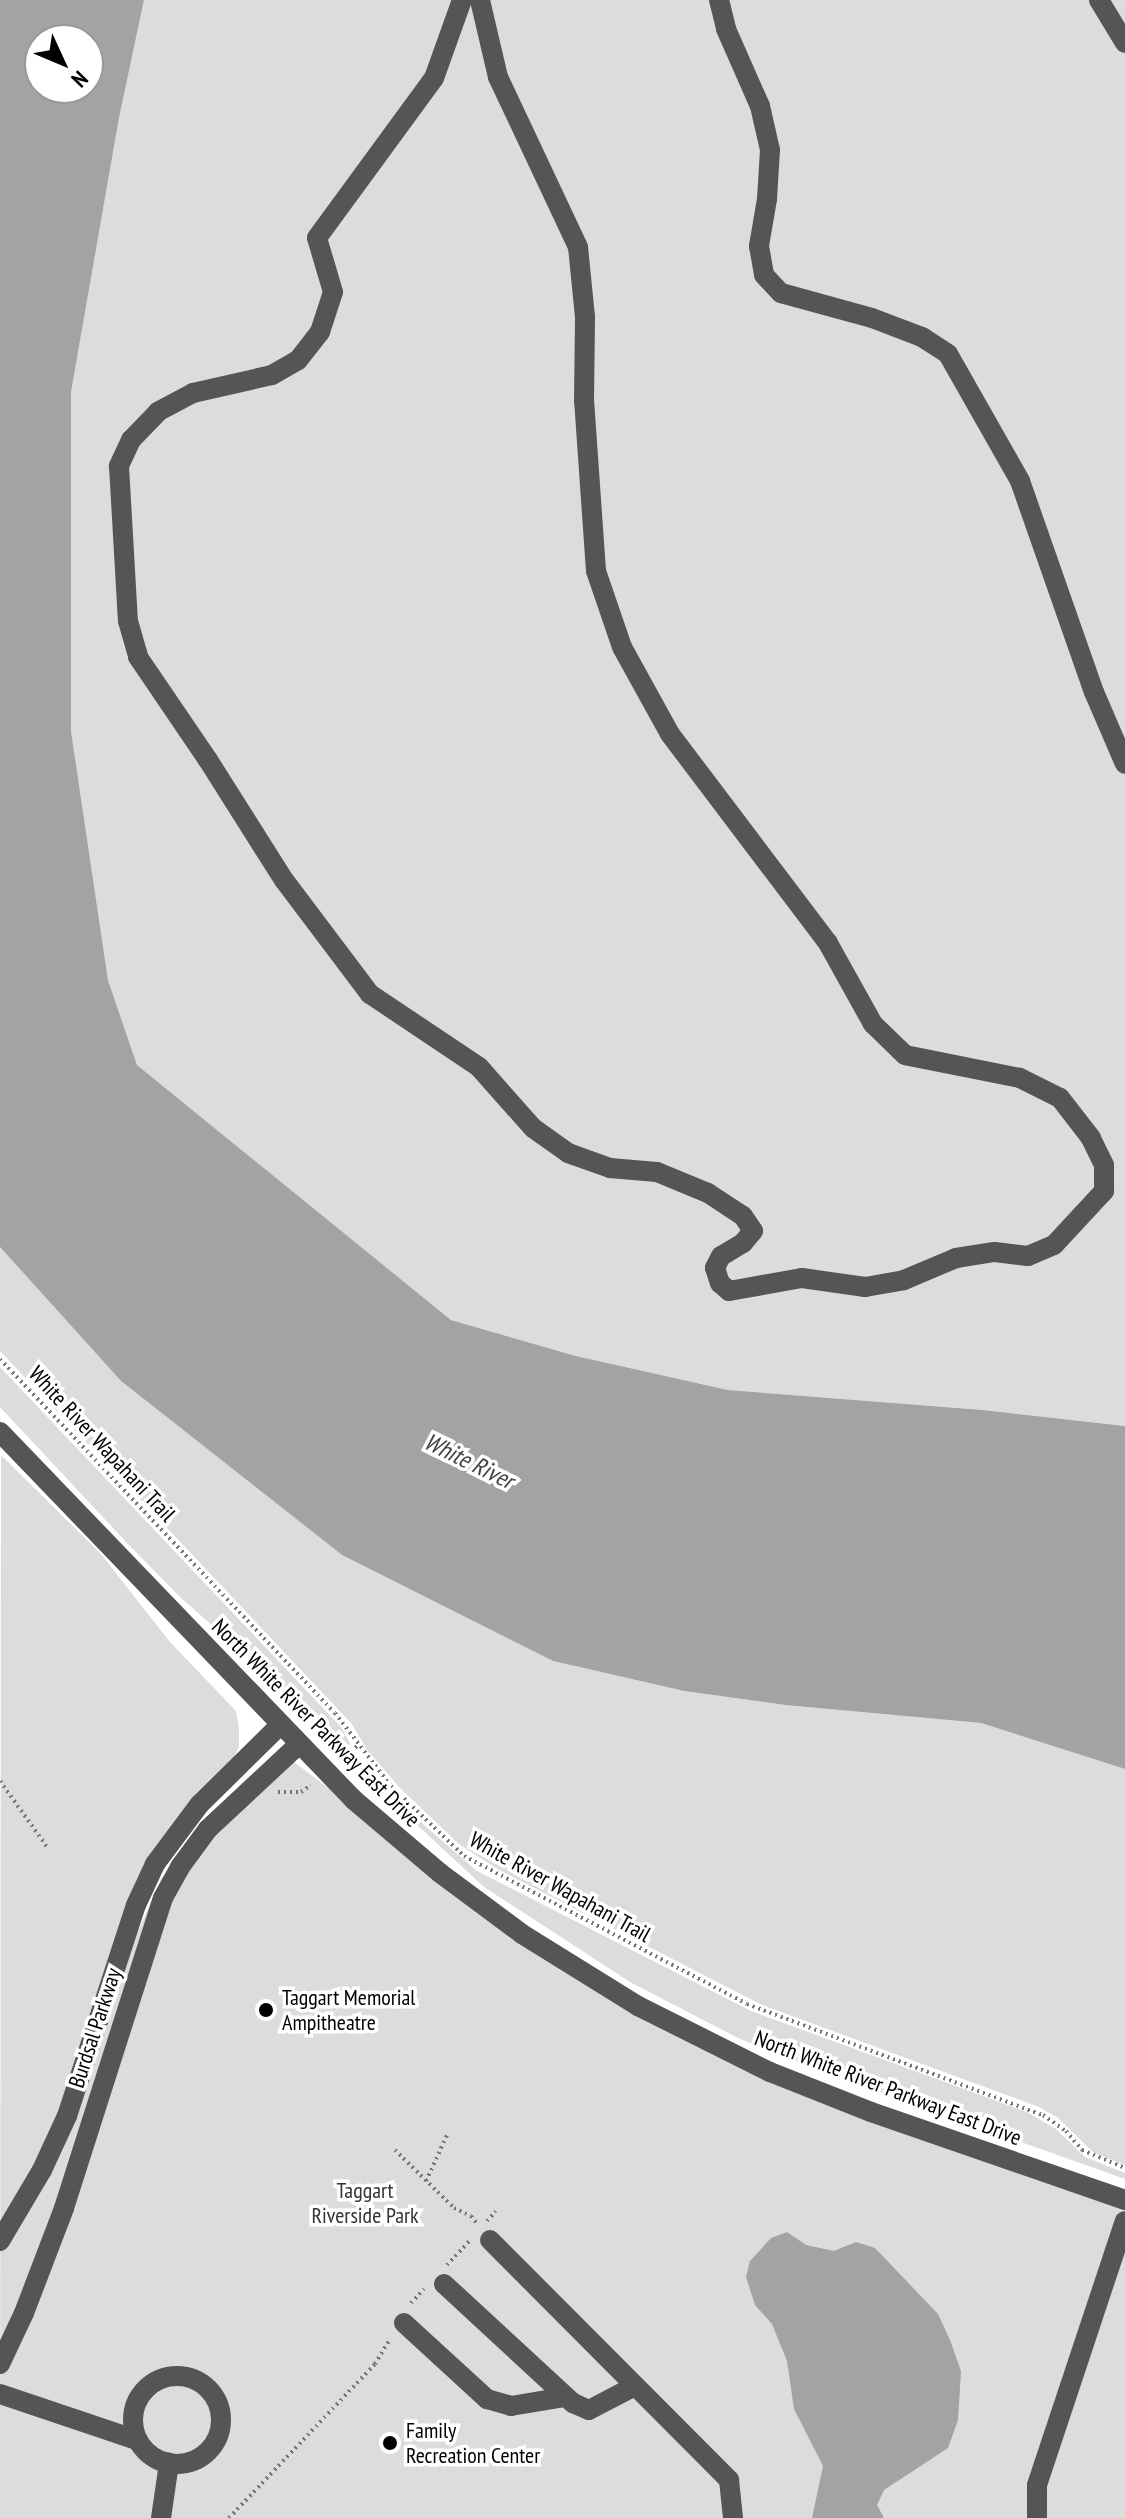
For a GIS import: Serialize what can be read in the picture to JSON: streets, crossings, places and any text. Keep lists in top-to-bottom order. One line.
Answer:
{"streets":{"street":["North White River Parkway East Drive","Burdsal Parkway"],"path":["White River Wapahani Trail"]},"crossings":[["North White River Parkway East Drive","Burdsal Parkway"]],"water":["White River"],"parks":["Taggart Riverside Park"],"places":["Taggart Memorial Ampitheatre","Family Recreation Center"],"north":"bottom right"}
